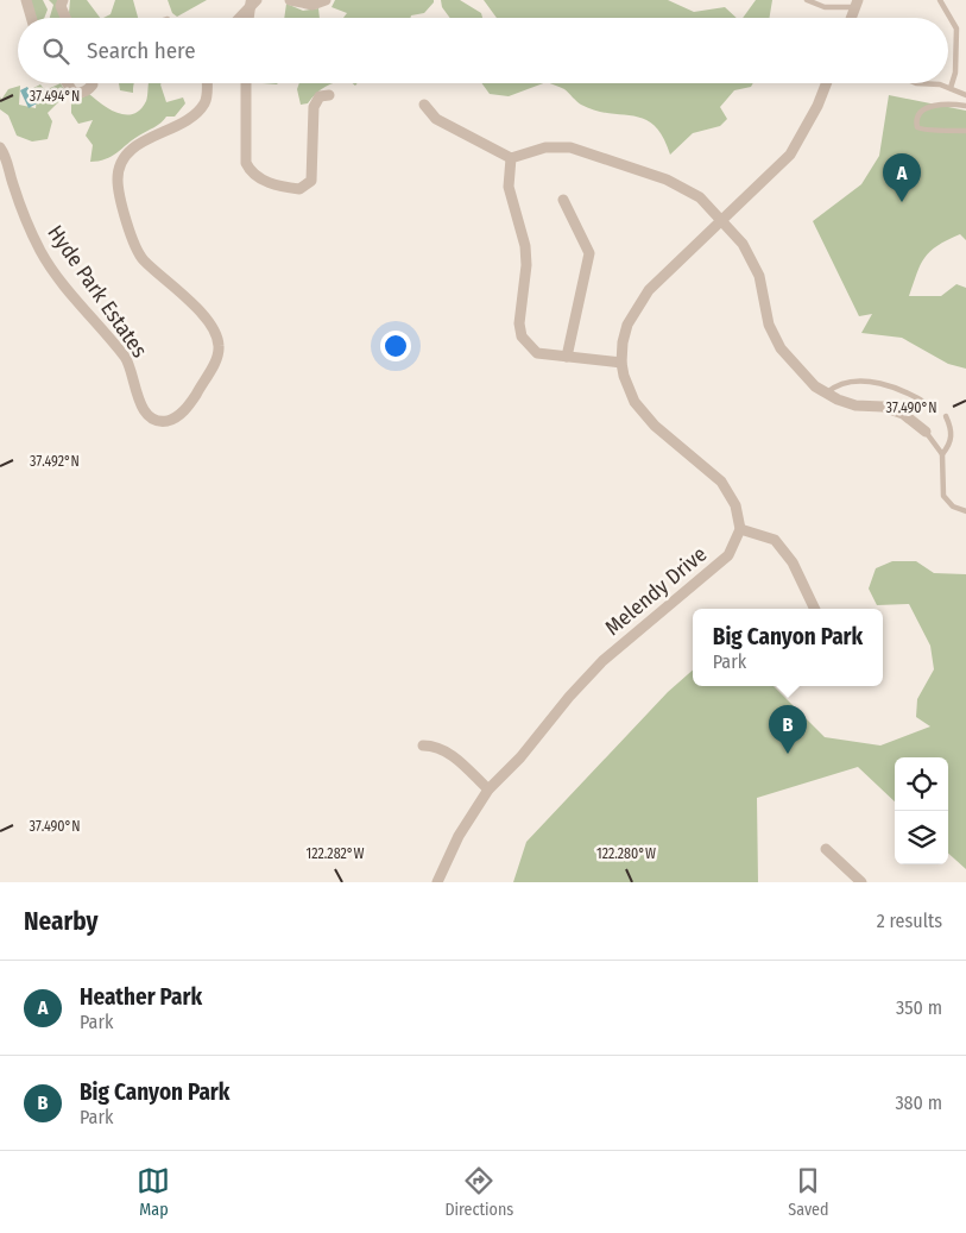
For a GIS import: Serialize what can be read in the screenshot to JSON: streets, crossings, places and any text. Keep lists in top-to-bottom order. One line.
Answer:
{"streets":{"street":["Hyde Park Estates","Melendy Drive"]},"page":{"search":"Search here","pins":["A","B"],"popup":["Big Canyon Park","Park"],"heading":["Nearby","2 results"],"list":[{"mark":"A","name":"Heather Park","note":"Park","value":"350 m"},{"mark":"B","name":"Big Canyon Park","note":"Park","value":"380 m"}],"nav":["Map","Directions","Saved"]},"coordinates":["37.494°N","37.490°N","37.492°N","122.282°W","122.280°W"]}
